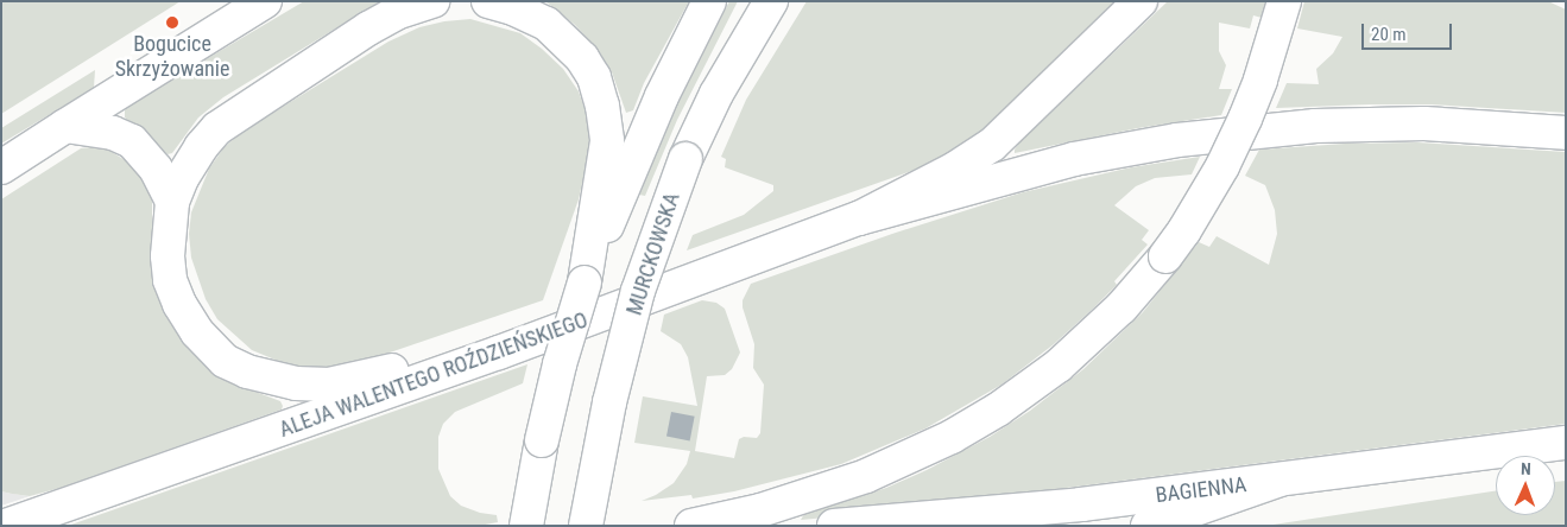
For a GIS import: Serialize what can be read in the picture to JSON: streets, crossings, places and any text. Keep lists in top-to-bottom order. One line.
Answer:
{"streets":{"main road":["MURCKOWSKA","ALEJA WALENTEGO ROŹDZIEŃSKIEGO","BAGIENNA"]},"places":["Bogucice Skrzyżowanie"],"scale_bar":"20 m","north":"top"}
